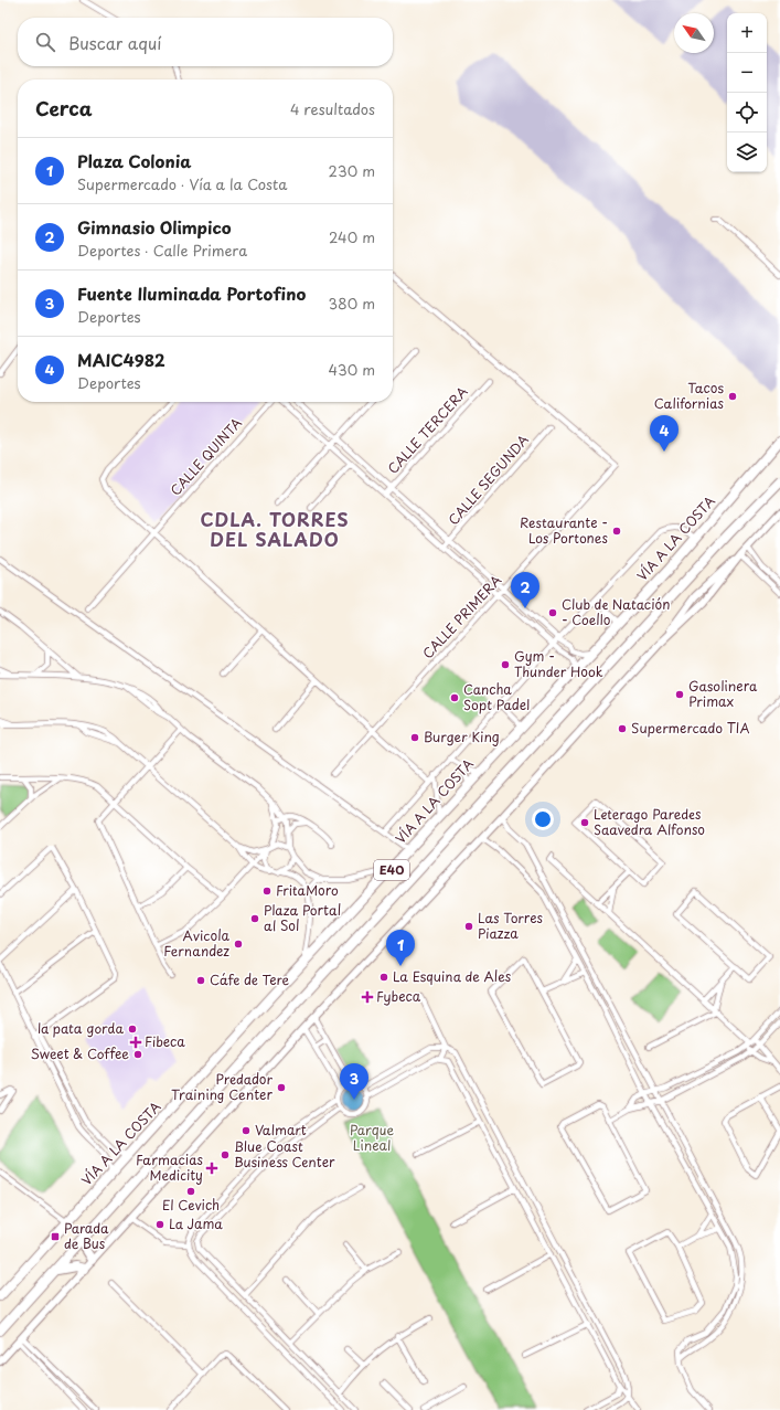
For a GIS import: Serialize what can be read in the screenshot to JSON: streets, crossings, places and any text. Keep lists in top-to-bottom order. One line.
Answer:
{"streets":{"highway":["VÍA A LA COSTA","E40"],"street":["CALLE TERCERA","CALLE QUINTA","CALLE SEGUNDA","CALLE PRIMERA"]},"districts":["CDLA. TORRES DEL SALADO"],"parks":["Parque Lineal"],"places":{"other":["Tacos Californias","Restaurante - Los Portones","Club de Natación - Coello","Gym - Thunder Hook","Gasolinera Primax","Cancha Sopt Padel","Supermercado TIA","Burger King","Leterago Paredes Saavedra Alfonso","FritaMoro","Plaza Portal al Sol","Las Torres Piazza","Avicola Fernandez","La Esquina de Ales","Cáfe de Tere","la pata gorda","Sweet & Coffee","Predador Training Center","Valmart","Blue Coast Business Center","El Cevich","La Jama"],"health":["Fybeca","Fibeca","Farmacias Medicity"],"transit":["Parada de Bus"]},"north":"top left","page":{"map_buttons":["+","−"],"search":"Buscar aquí","heading":["Cerca","4 resultados"],"list":[{"mark":"1","name":"Plaza Colonia","note":"Supermercado · Vía a la Costa","value":"230 m"},{"mark":"2","name":"Gimnasio Olimpico","note":"Deportes · Calle Primera","value":"240 m"},{"mark":"3","name":"Fuente Iluminada Portofino","note":"Deportes","value":"380 m"},{"mark":"4","name":"MAIC4982","note":"Deportes","value":"430 m"}],"pins":["4","2","1","3"]}}
